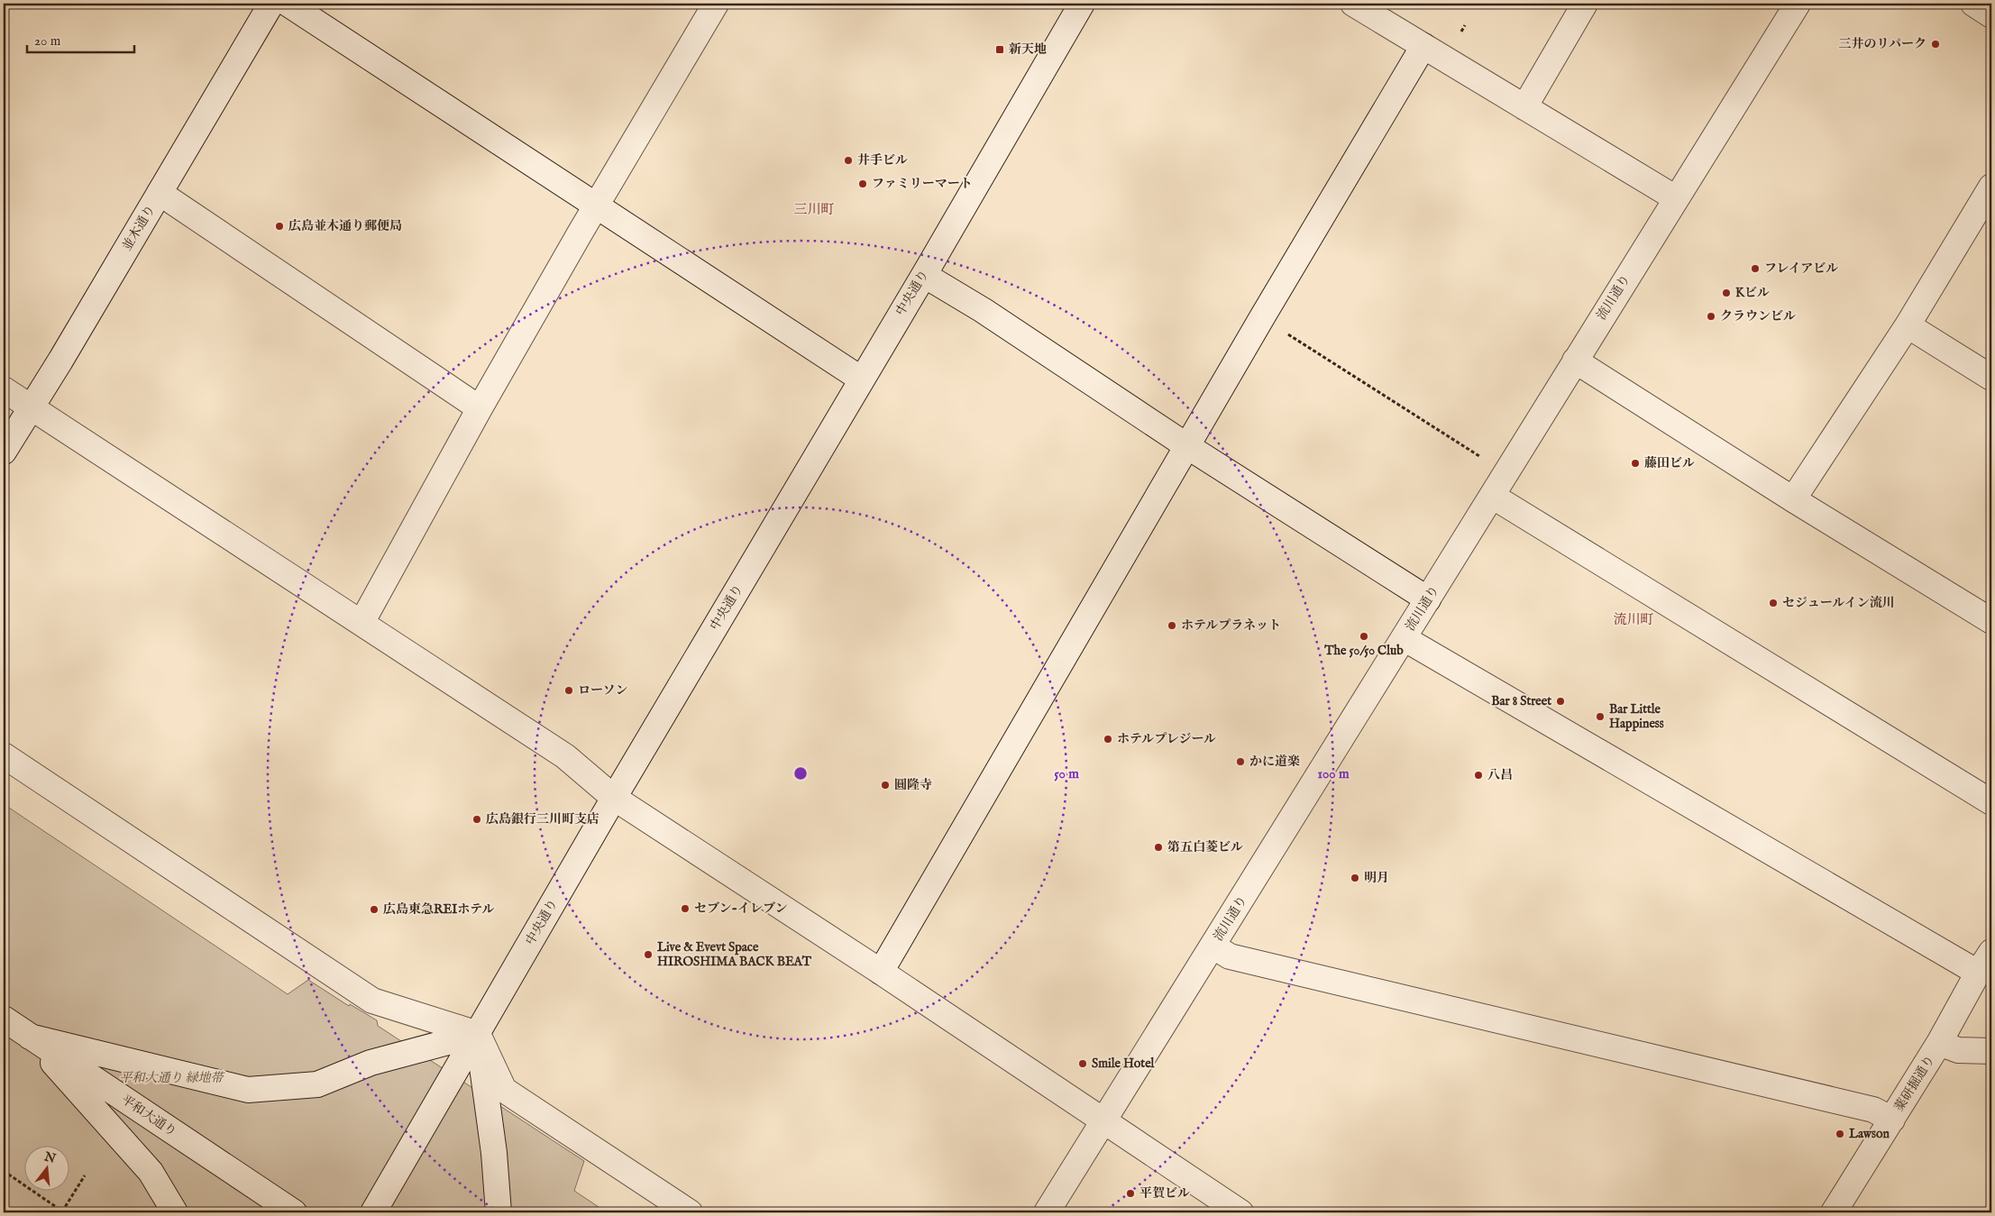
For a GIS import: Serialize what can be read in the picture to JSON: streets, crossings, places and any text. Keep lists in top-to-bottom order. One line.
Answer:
{"streets":{"street":["並木通り","中央通り","流川通り","薬研掘通り","平和大通り"]},"districts":["三川町","流川町"],"parks":["平和大通り 緑地帯"],"places":{"other":["三井のリパーク","井手ビル","ファミリーマート","広島並木通り郵便局","フレイアビル","Kビル","クラウンビル","藤田ビル","セジュールイン流川","ホテルプラネット","The 50/50 Club","ローソン","Bar 8 Street","Bar Little Happiness","ホテルプレジール","かに道楽","八昌","圓隆寺","広島銀行三川町支店","第五白菱ビル","明月","セブン-イレブン","広島東急REIホテル","Live & Evevt Space HIROSHIMA BACK BEAT","Smile Hotel","Lawson","平賀ビル"],"transit":["新天地"]},"scale_bar":"20 m","north":"top","rings":["50 m","100 m"]}
